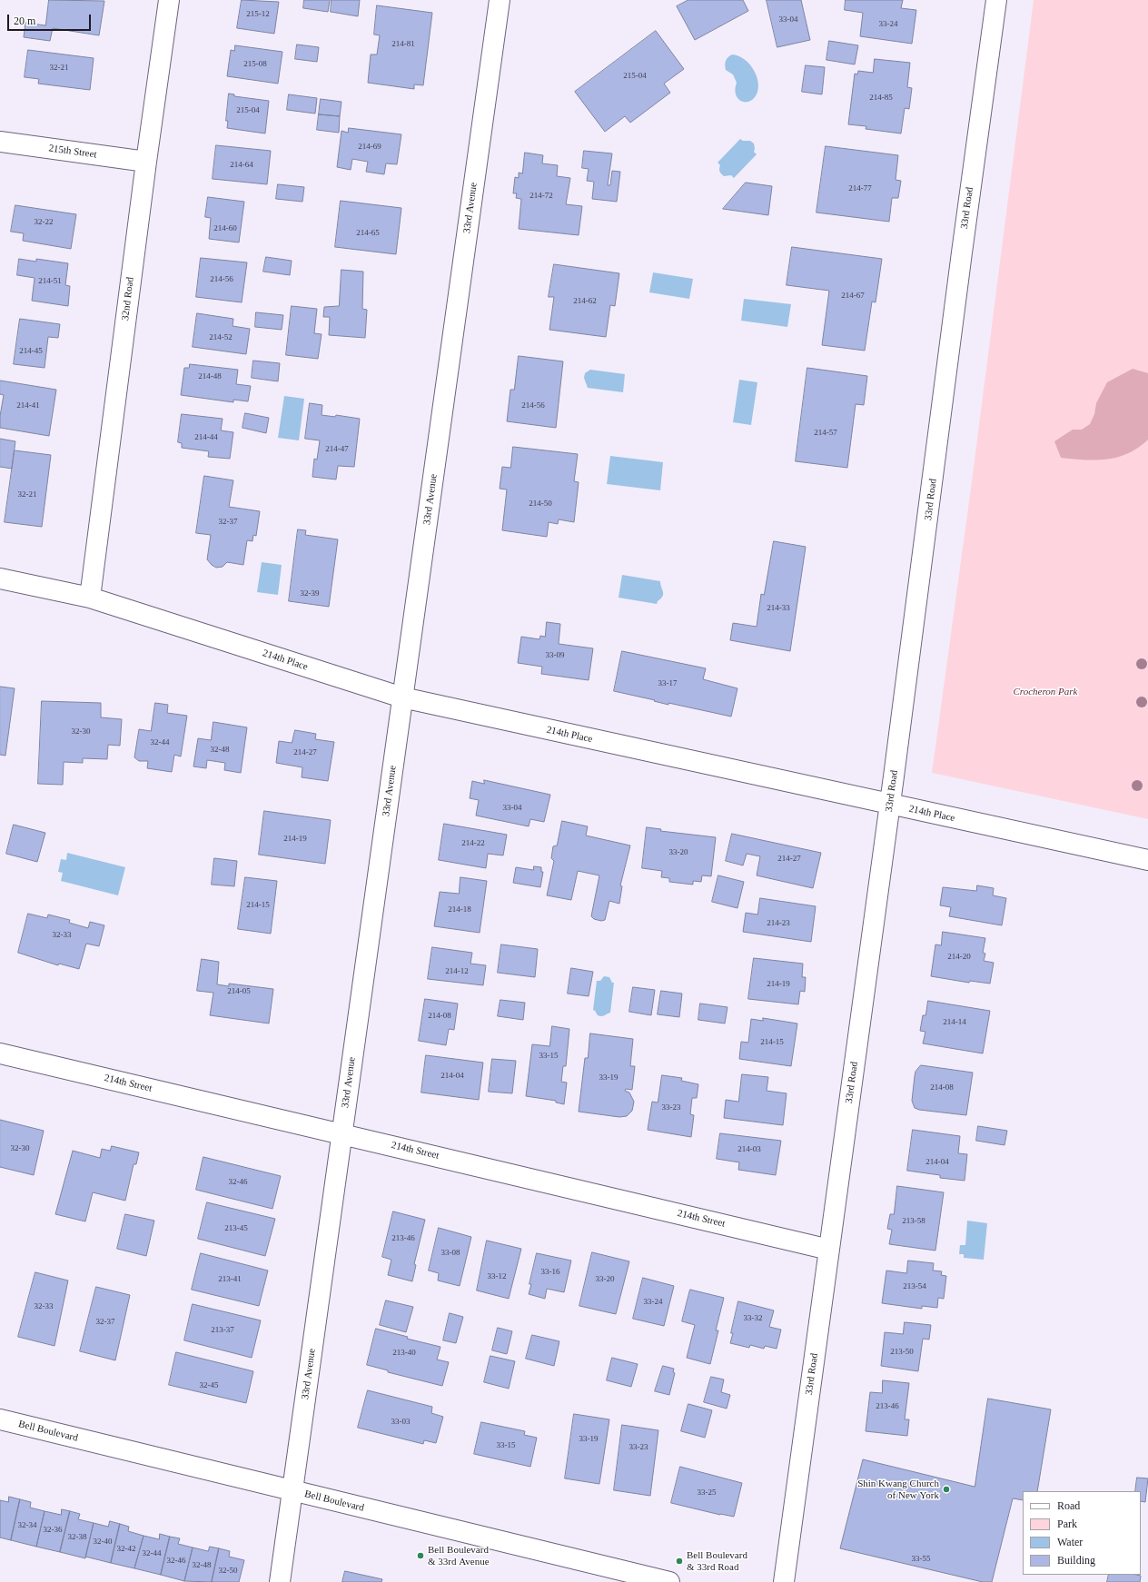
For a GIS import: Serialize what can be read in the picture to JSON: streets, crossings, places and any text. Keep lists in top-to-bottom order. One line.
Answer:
{"streets":{"street":["215th Street","33rd Avenue","33rd Road","32nd Road","214th Place","214th Street","Bell Boulevard"]},"crossings":[["215th Street","32nd Road"],["33rd Avenue","214th Place"],["33rd Avenue","214th Street"],["33rd Avenue","Bell Boulevard"],["33rd Road","214th Place"],["33rd Road","214th Street"],["32nd Road","214th Place"]],"parks":["Crocheron Park"],"places":["Shin Kwang Church of New York","Bell Boulevard & 33rd Avenue","Bell Boulevard & 33rd Road"],"house_numbers":["215-12","33-04","33-24","214-81","215-08","32-21","215-04","214-85","215-04","214-69","214-64","214-77","214-72","32-22","214-60","214-65","214-56","214-51","214-67","214-62","214-52","214-45","214-48","214-41","214-56","214-57","214-44","214-47","32-21","214-50","32-37","32-39","214-33","33-09","33-17","32-30","32-44","32-48","214-27","33-04","214-19","214-22","33-20","214-27","214-15","214-18","214-23","32-33","214-20","214-12","214-19","214-05","214-08","214-14","214-15","33-15","214-04","33-19","214-08","33-23","32-30","214-03","214-04","32-46","213-58","213-45","213-46","33-08","33-16","33-12","213-41","33-20","213-54","33-24","32-33","33-32","32-37","213-37","213-50","213-40","32-45","213-46","33-03","33-19","33-15","33-23","33-25","32-34","32-36","32-38","32-40","32-42","32-44","33-55","32-46","32-48","32-50"],"legend":["Road","Park","Water","Building"],"scale_bar":"20 m"}
